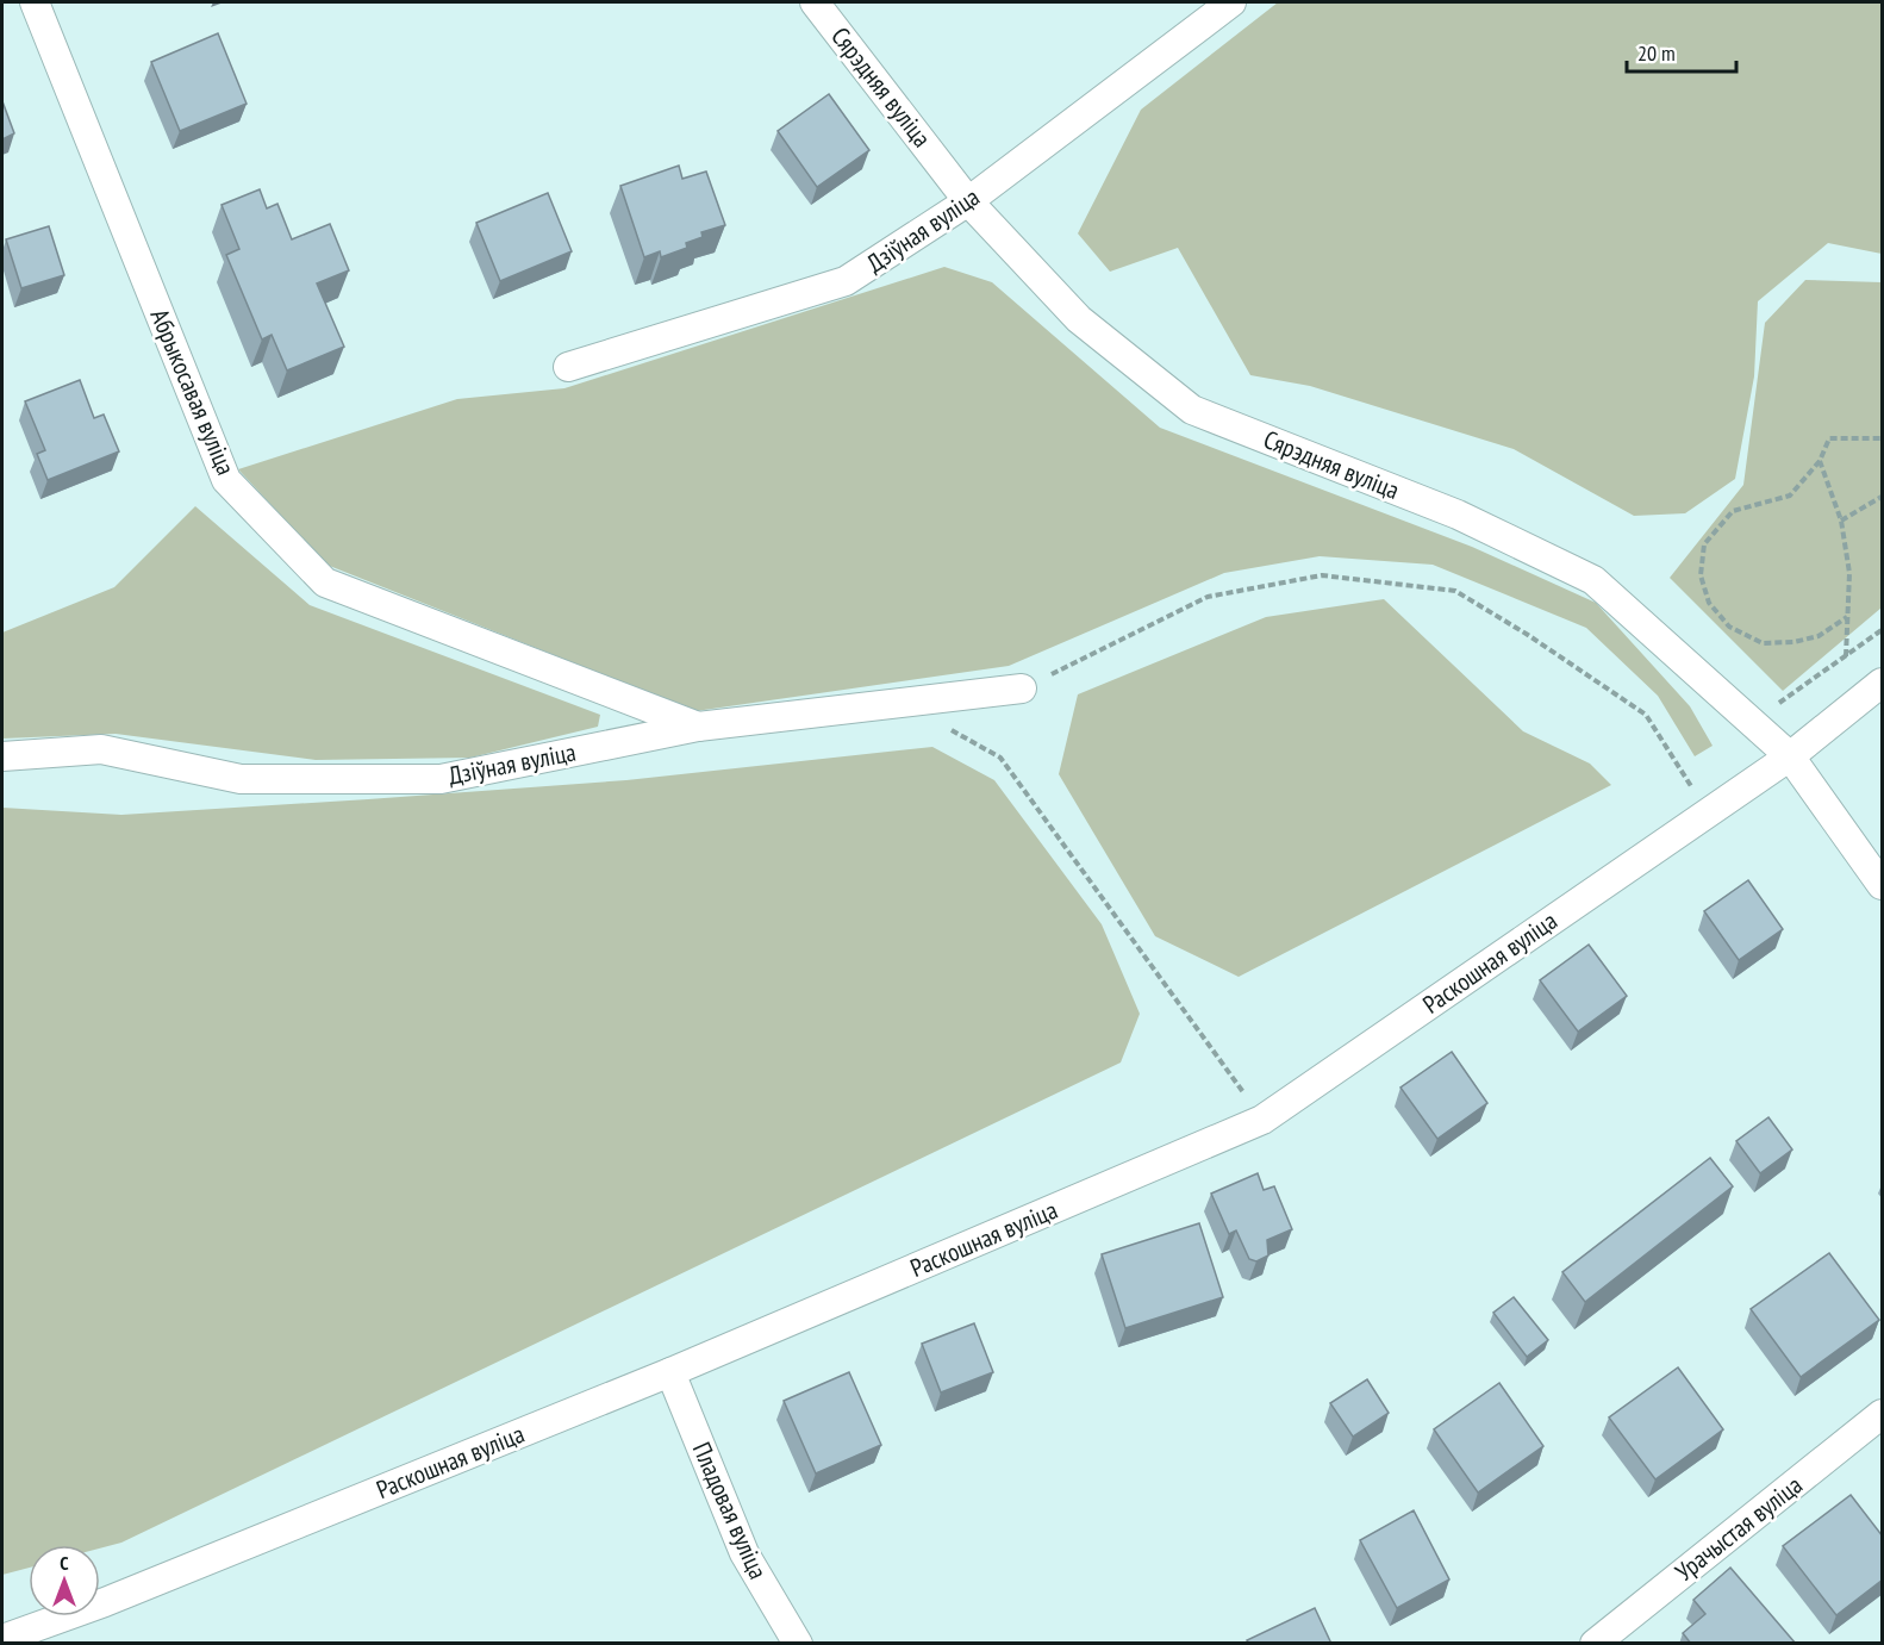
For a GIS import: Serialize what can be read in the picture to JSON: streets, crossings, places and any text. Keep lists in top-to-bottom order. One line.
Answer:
{"streets":{"street":["Сярэдняя вуліца","Дзіўная вуліца","Абрыкосавая вуліца","Раскошная вуліца","Пладовая вуліца","Урачыстая вуліца"]},"crossings":[["Сярэдняя вуліца","Дзіўная вуліца"],["Сярэдняя вуліца","Раскошная вуліца"],["Дзіўная вуліца","Абрыкосавая вуліца"],["Раскошная вуліца","Пладовая вуліца"]],"scale_bar":"20 m","north":"top"}
